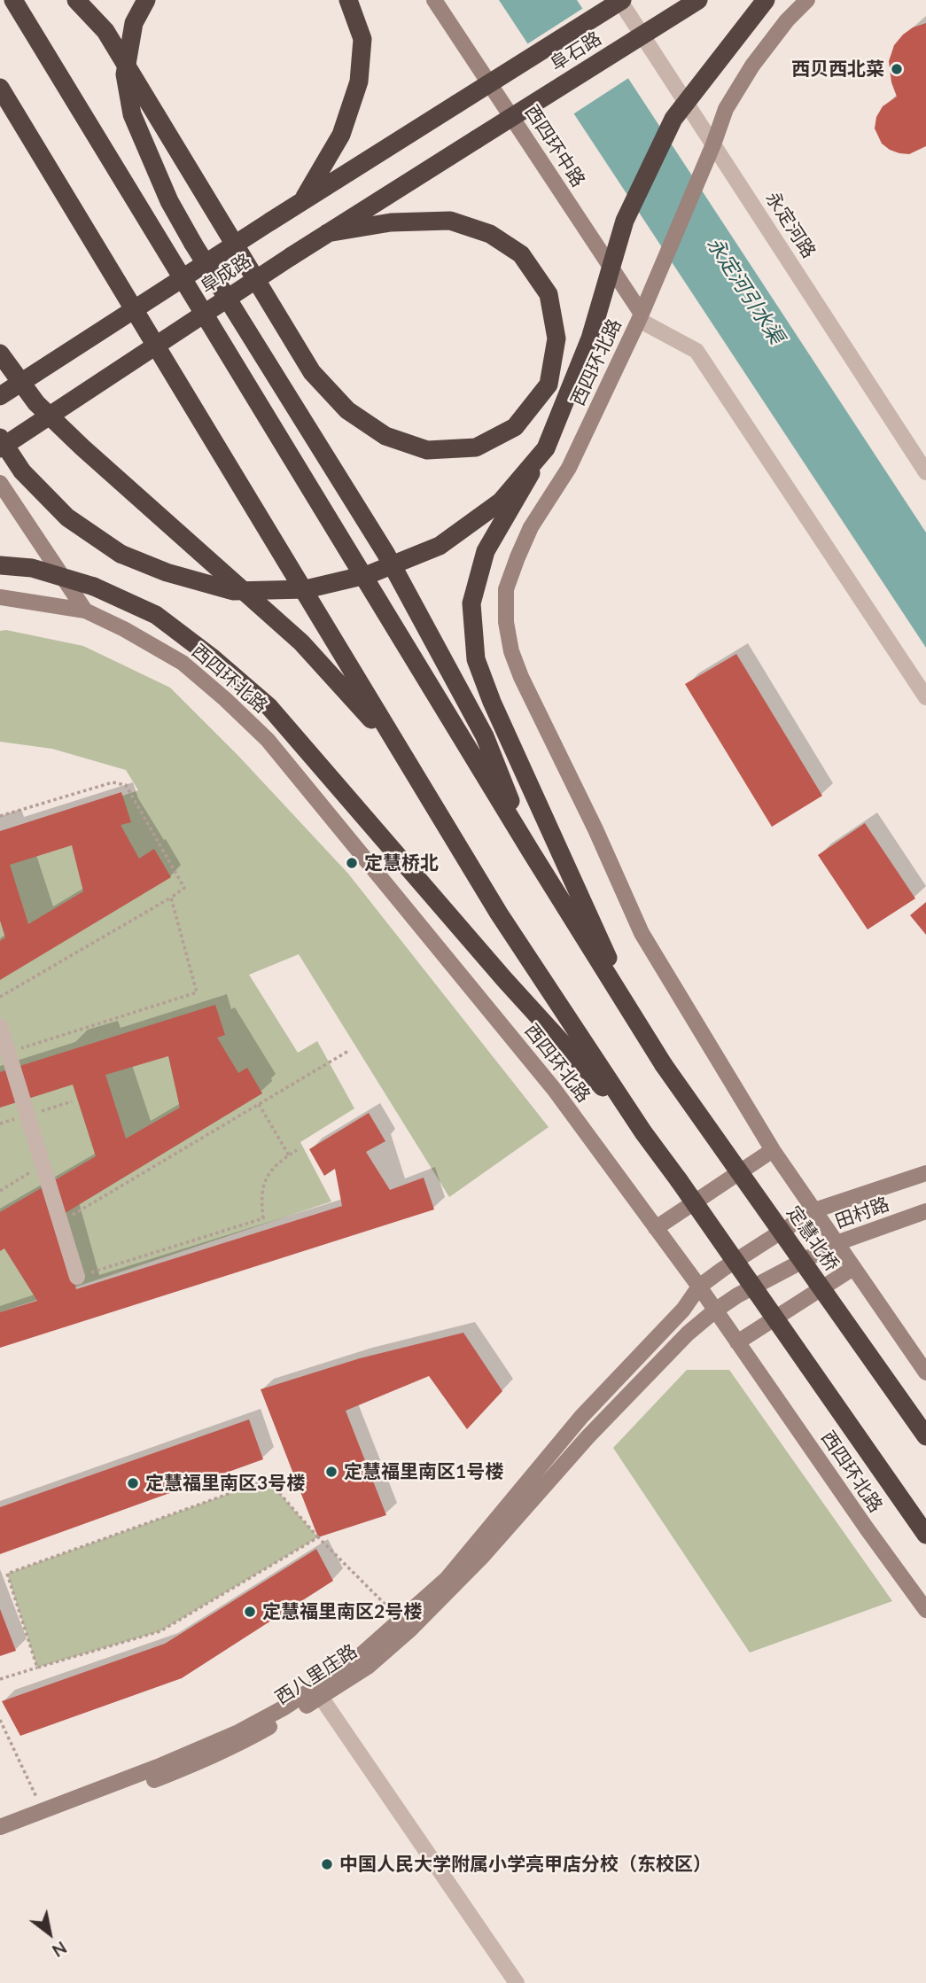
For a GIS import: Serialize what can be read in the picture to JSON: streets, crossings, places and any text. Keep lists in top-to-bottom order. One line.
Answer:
{"streets":{"highway":["阜石路","阜成路","定慧北桥"],"street":["西四环中路","永定河路","西四环北路","田村路","西八里庄路"]},"crossings":[["阜石路","永定河路"],["阜石路","阜成路"],["西四环中路","西四环北路"],["永定河路","西四环北路"],["西四环北路","田村路"],["西四环北路","西八里庄路"],["田村路","西八里庄路"]],"water":["永定河引水渠"],"places":["西贝西北菜","定慧桥北","定慧福里南区1号楼","定慧福里南区3号楼","定慧福里南区2号楼","中国人民大学附属小学亮甲店分校（东校区）"],"north":"bottom right"}
